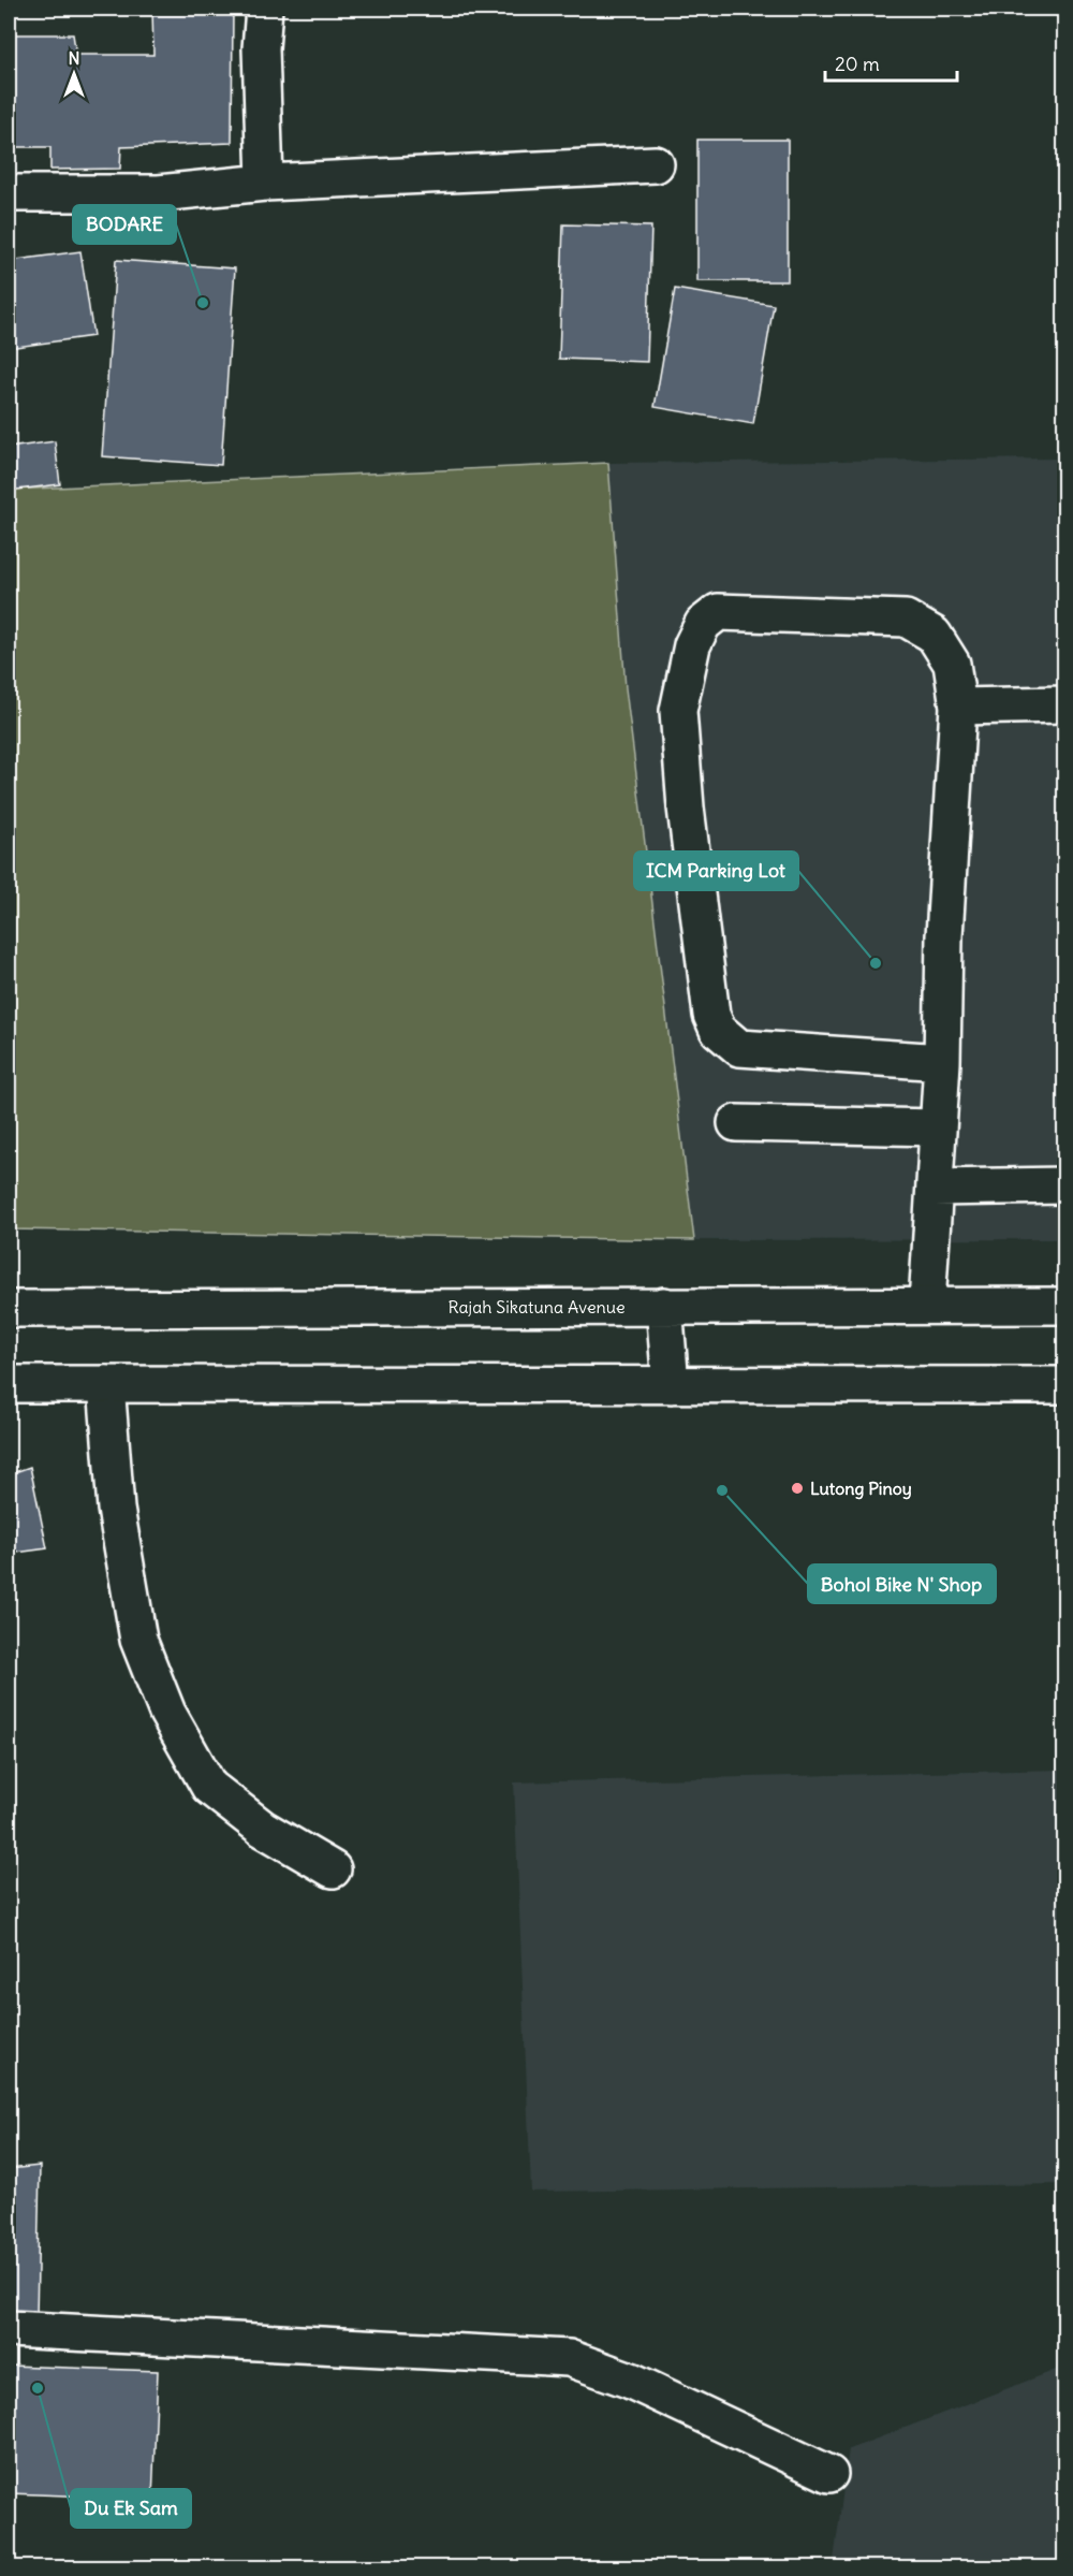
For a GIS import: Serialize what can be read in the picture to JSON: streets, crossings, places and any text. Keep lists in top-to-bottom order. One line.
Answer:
{"streets":{"main road":["Rajah Sikatuna Avenue"]},"places":["BODARE","ICM Parking Lot","Lutong Pinoy","Bohol Bike N' Shop","Du Ek Sam"],"scale_bar":"20 m","north":"top"}
